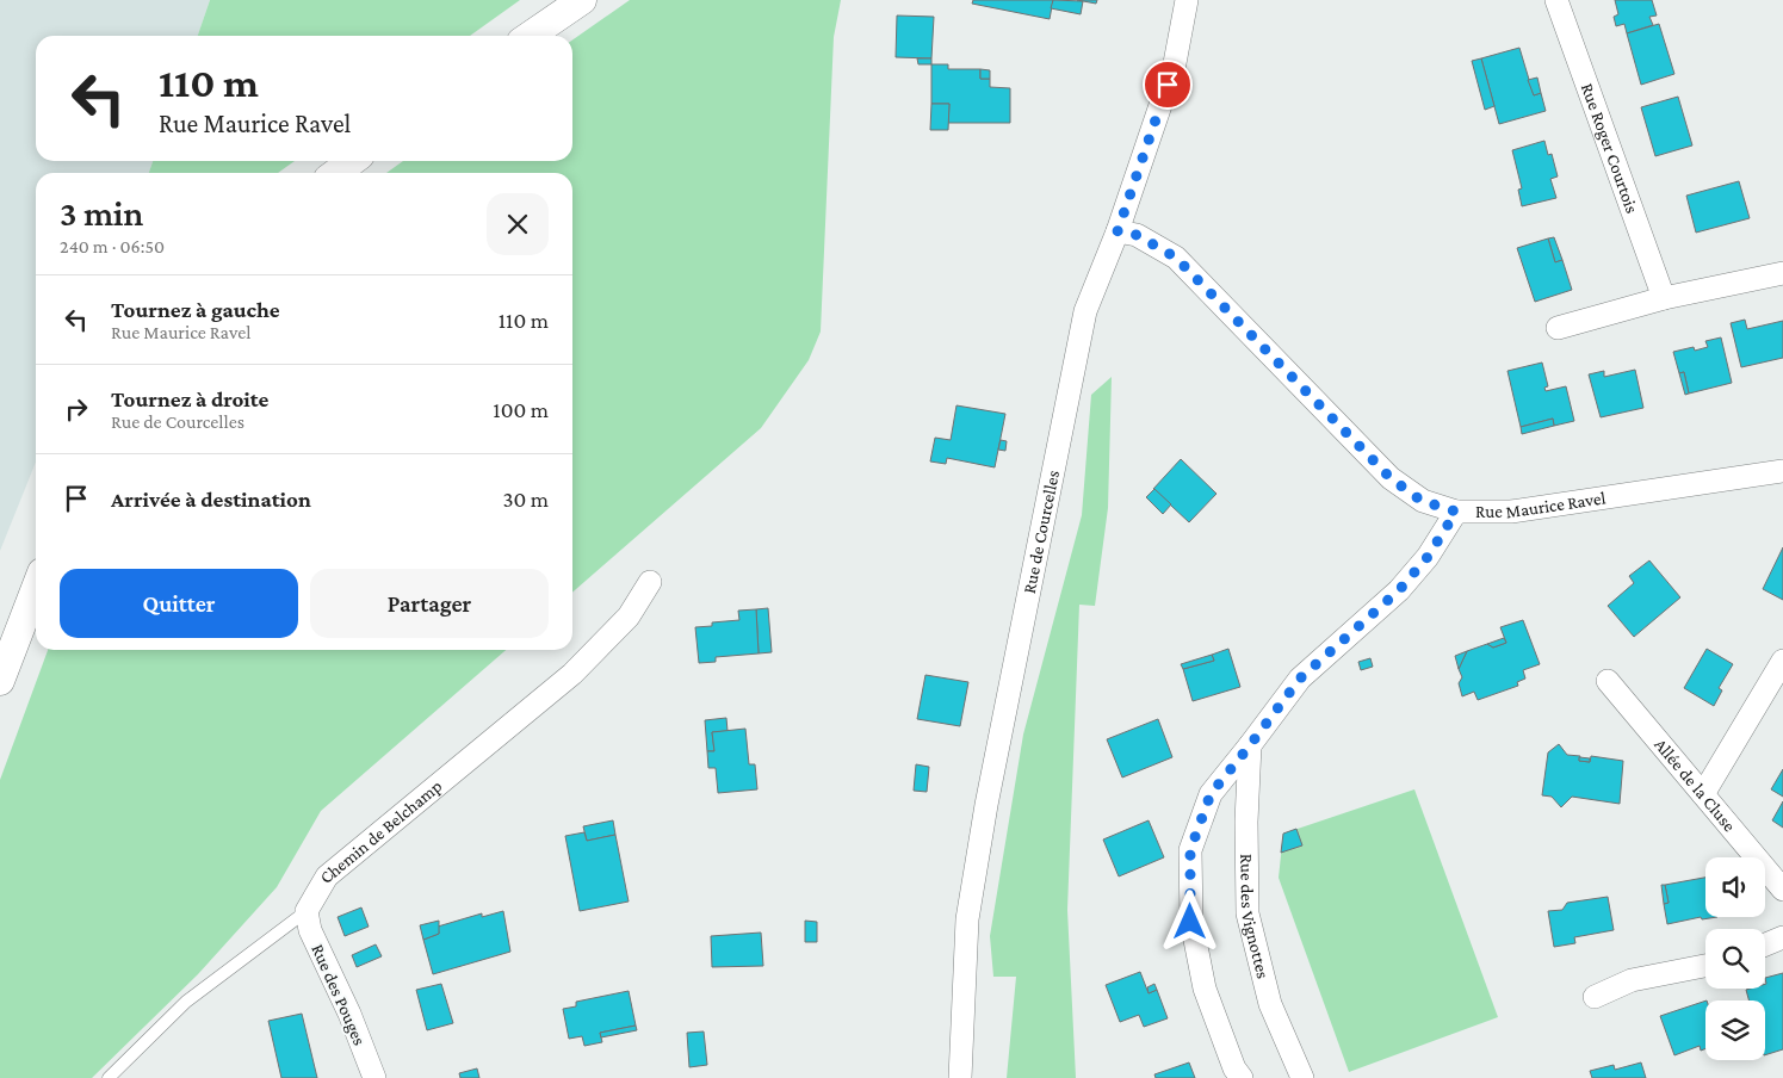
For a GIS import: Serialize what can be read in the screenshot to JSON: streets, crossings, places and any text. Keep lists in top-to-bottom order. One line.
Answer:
{"streets":{"street":["Rue Roger Courtois","Rue Maurice Ravel","Rue de Courcelles","Allée de la Cluse","Chemin de Belchamp","Rue des Vignottes","Rue des Pouges"]},"crossings":[["Rue Maurice Ravel","Rue de Courcelles"],["Chemin de Belchamp","Rue des Pouges"]],"page":{"turn":["110 m","Rue Maurice Ravel"],"heading":["3 min","240 m · 06:50"],"list":[{"name":"Tournez à gauche","note":"Rue Maurice Ravel","value":"110 m"},{"name":"Tournez à droite","note":"Rue de Courcelles","value":"100 m"},{"name":"Arrivée à destination","value":"30 m"}],"buttons":["Quitter","Partager"]}}
